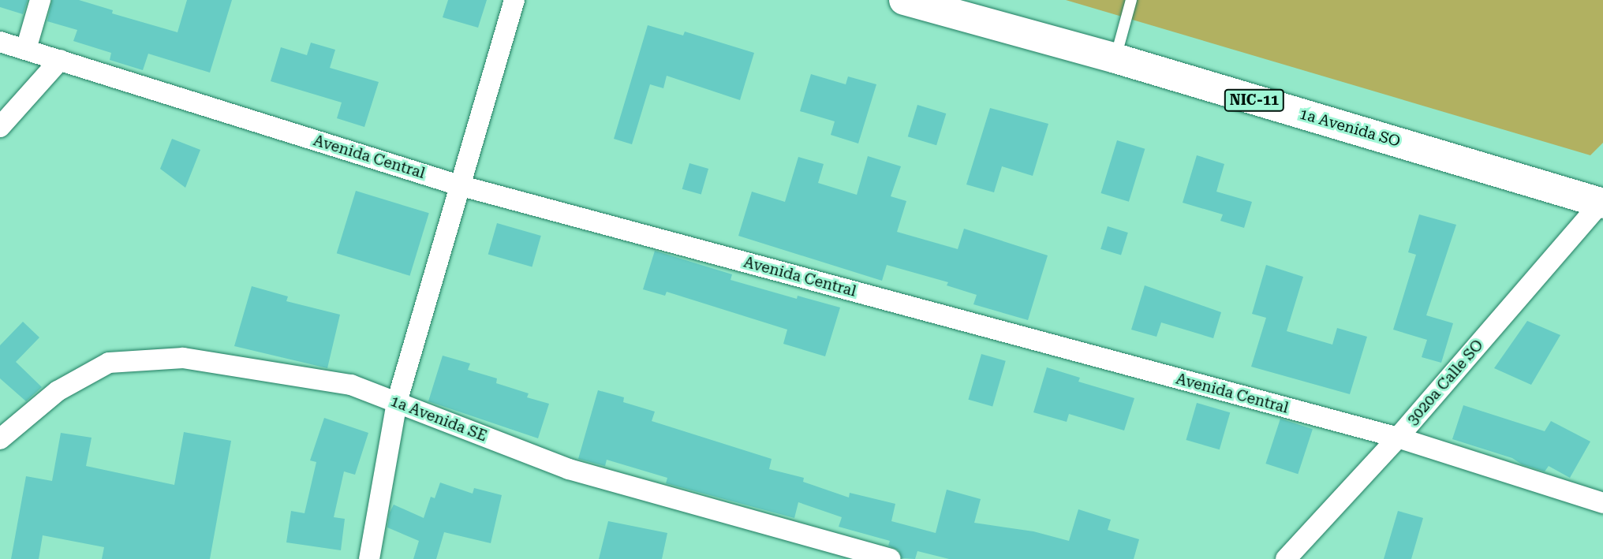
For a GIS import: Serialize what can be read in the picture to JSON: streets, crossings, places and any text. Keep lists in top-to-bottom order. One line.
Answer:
{"streets":{"highway":["NIC-11","1a Avenida SO"],"street":["Avenida Central","3020a Calle SO","1a Avenida SE"]},"crossings":[["1a Avenida SO","3020a Calle SO"],["Avenida Central","3020a Calle SO"]]}
